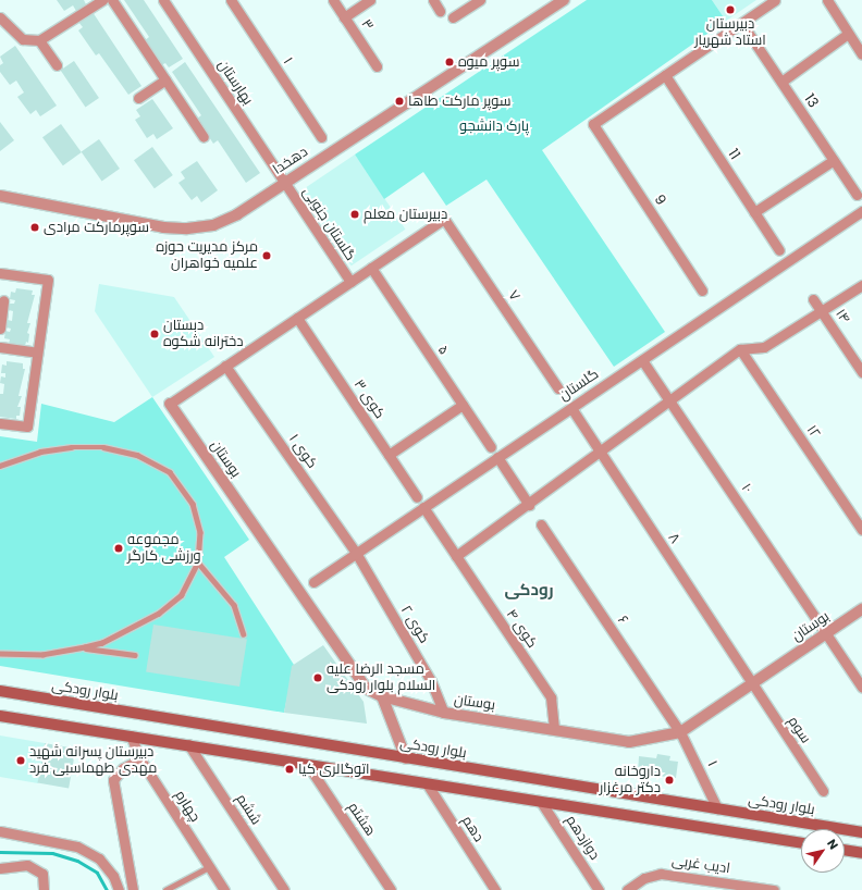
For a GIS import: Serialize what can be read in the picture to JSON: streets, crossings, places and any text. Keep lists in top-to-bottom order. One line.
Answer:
{"streets":{"main road":["بلوار رودکی"],"street":["۳","۱","بهارستان","13","11","دهخدا","9","گلستان جنوبی","۷","۱۴","۵","گلستان","کوی ۳","۱۲","کوی ۱","بوستان","۱۰","۸","۶","کوی ۲","کوی ۴","سوم","چهارم","ششم","هشتم","دهم","دوازدهم","ادیب غربی"]},"crossings":[["۱","بوستان"],["۱","۶"],["۱","بلوار رودکی"],["بهارستان","دهخدا"],["بهارستان","گلستان جنوبی"],["11","9"],["دهخدا","گلستان جنوبی"],["۷","۵"],["گلستان","کوی ۱"],["گلستان","۱۰"],["گلستان","۸"],["گلستان","کوی ۲"],["گلستان","کوی ۴"],["کوی ۱","کوی ۲"],["بوستان","۱۰"],["بوستان","۸"],["بوستان","۶"],["بوستان","کوی ۲"],["بوستان","کوی ۴"],["بوستان","سوم"],["۸","سوم"]],"districts":["رودکی"],"parks":["پارک دانشجو"],"places":["دبیرستان استاد شهریار","سوپر میوه","سوپر مارکت طاها","دبیرستان معلم","سوپرمارکت مرادی","مرکز مدیریت حوزه علمیه خواهران","دبستان دخترانه شکوه","مجموعه ورزشی کارگر","مسجد الرضا علیه السلام بلوار رودکی","دبیرستان پسرانه شهید مهدی طهماسبی فرد","اتوگالری کیا","داروخانه دکتر مرغزار"],"north":"top right"}
